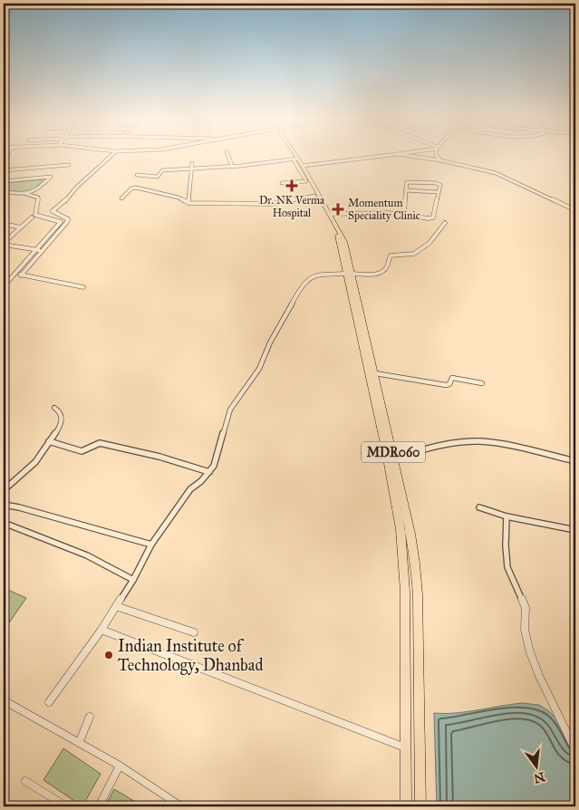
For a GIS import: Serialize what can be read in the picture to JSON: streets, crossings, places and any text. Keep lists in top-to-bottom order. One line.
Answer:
{"streets":{"main road":["MDR060"]},"places":{"health":["Dr. NK Verma Hospital","Momentum Speciality Clinic"],"other":["Indian Institute of Technology, Dhanbad"]},"north":"bottom"}
